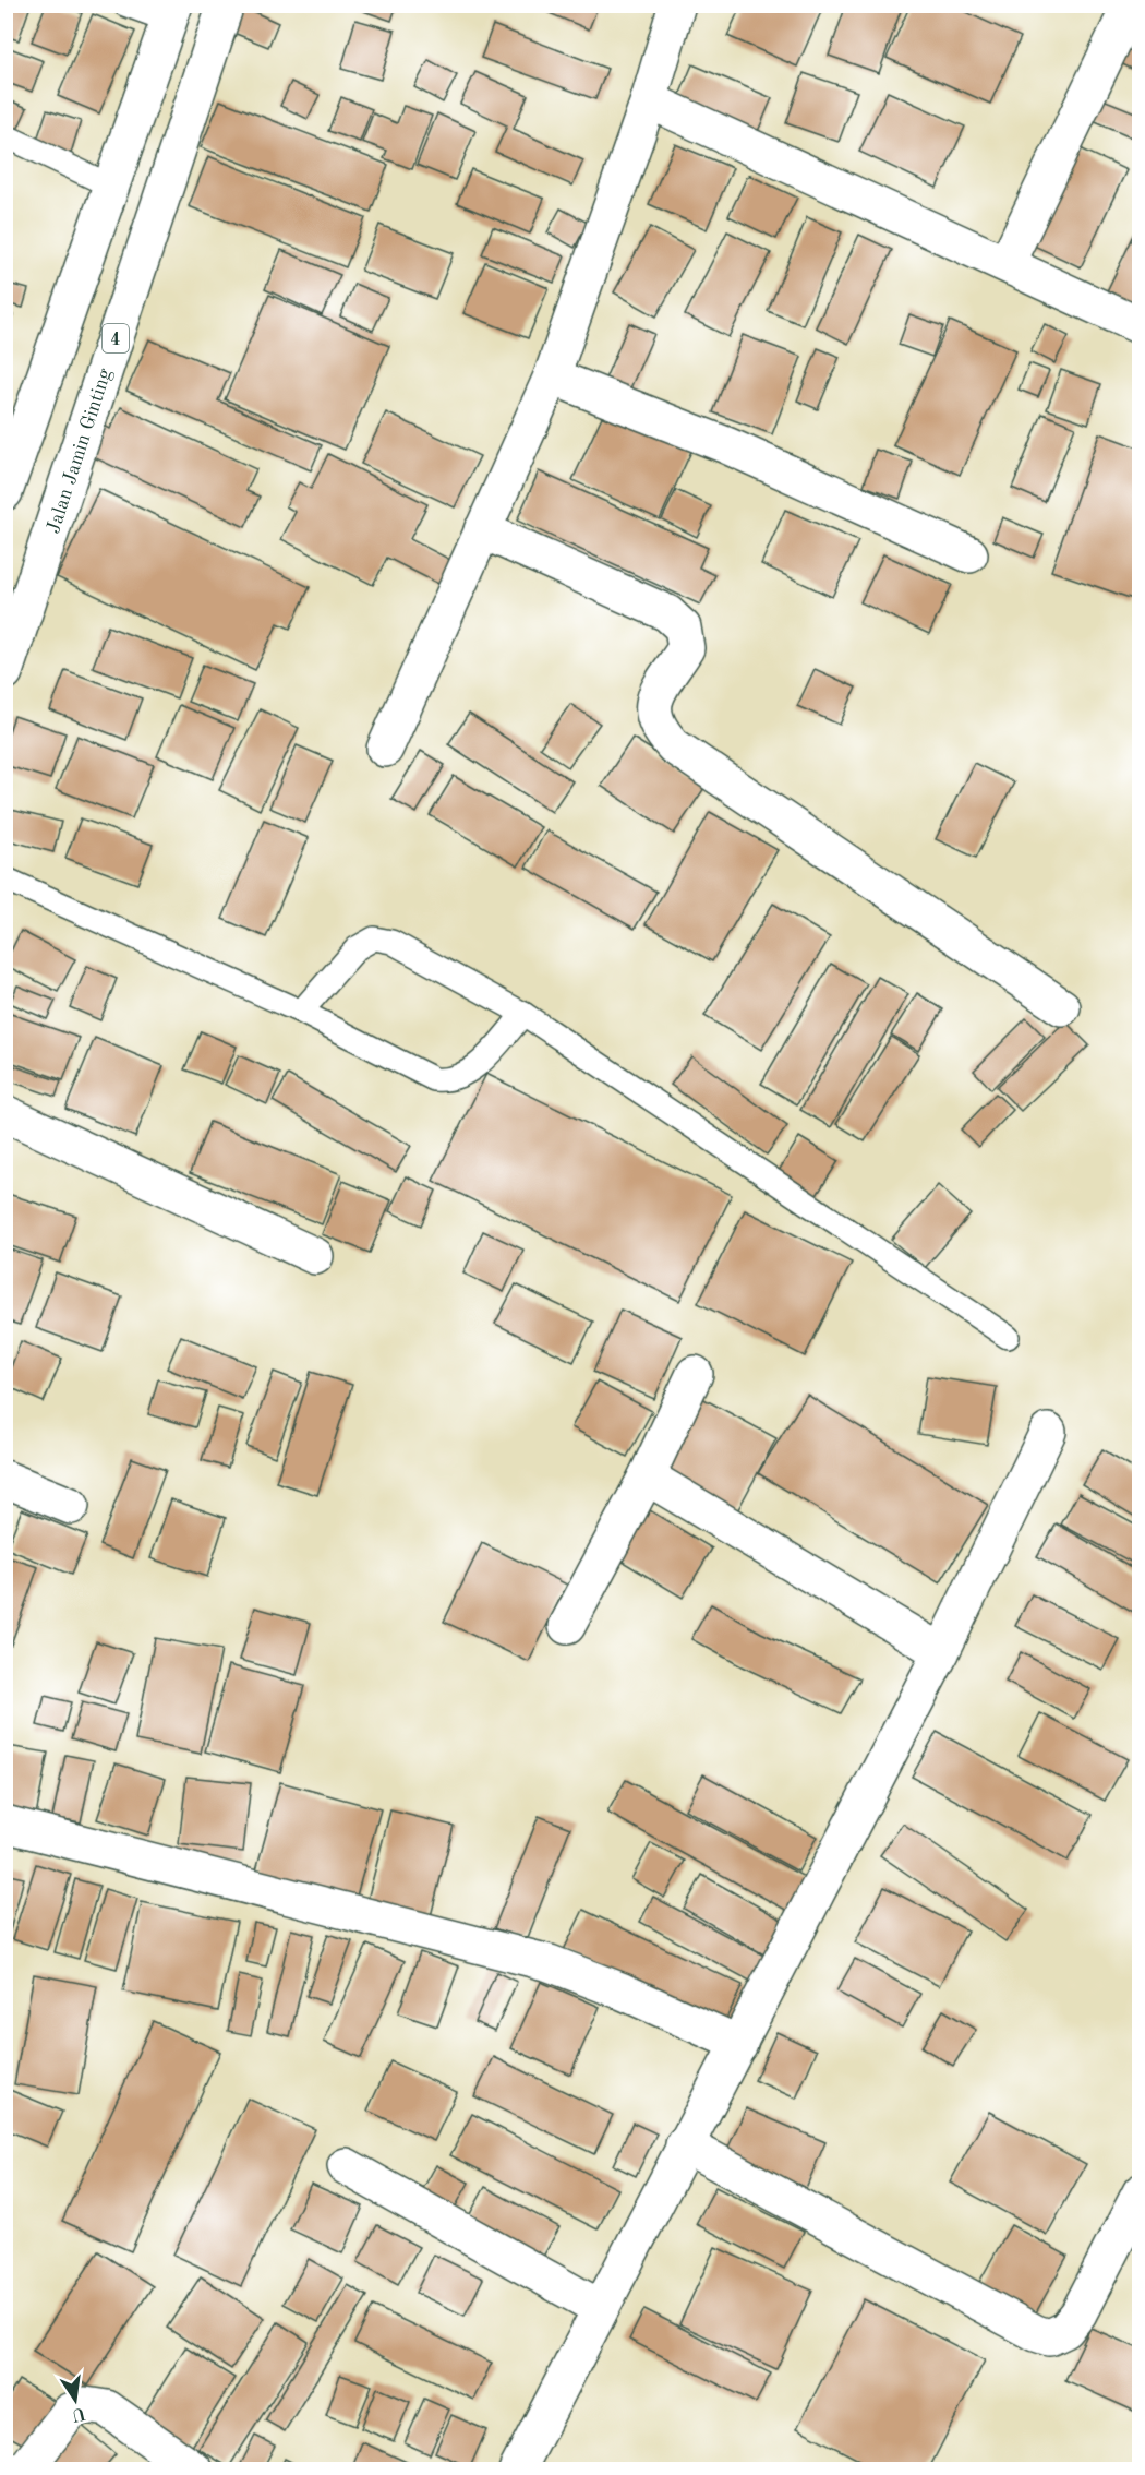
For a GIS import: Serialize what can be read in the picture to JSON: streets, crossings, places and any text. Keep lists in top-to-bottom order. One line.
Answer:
{"streets":{"main road":["4","Jalan Jamin Ginting"]},"north":"bottom"}
